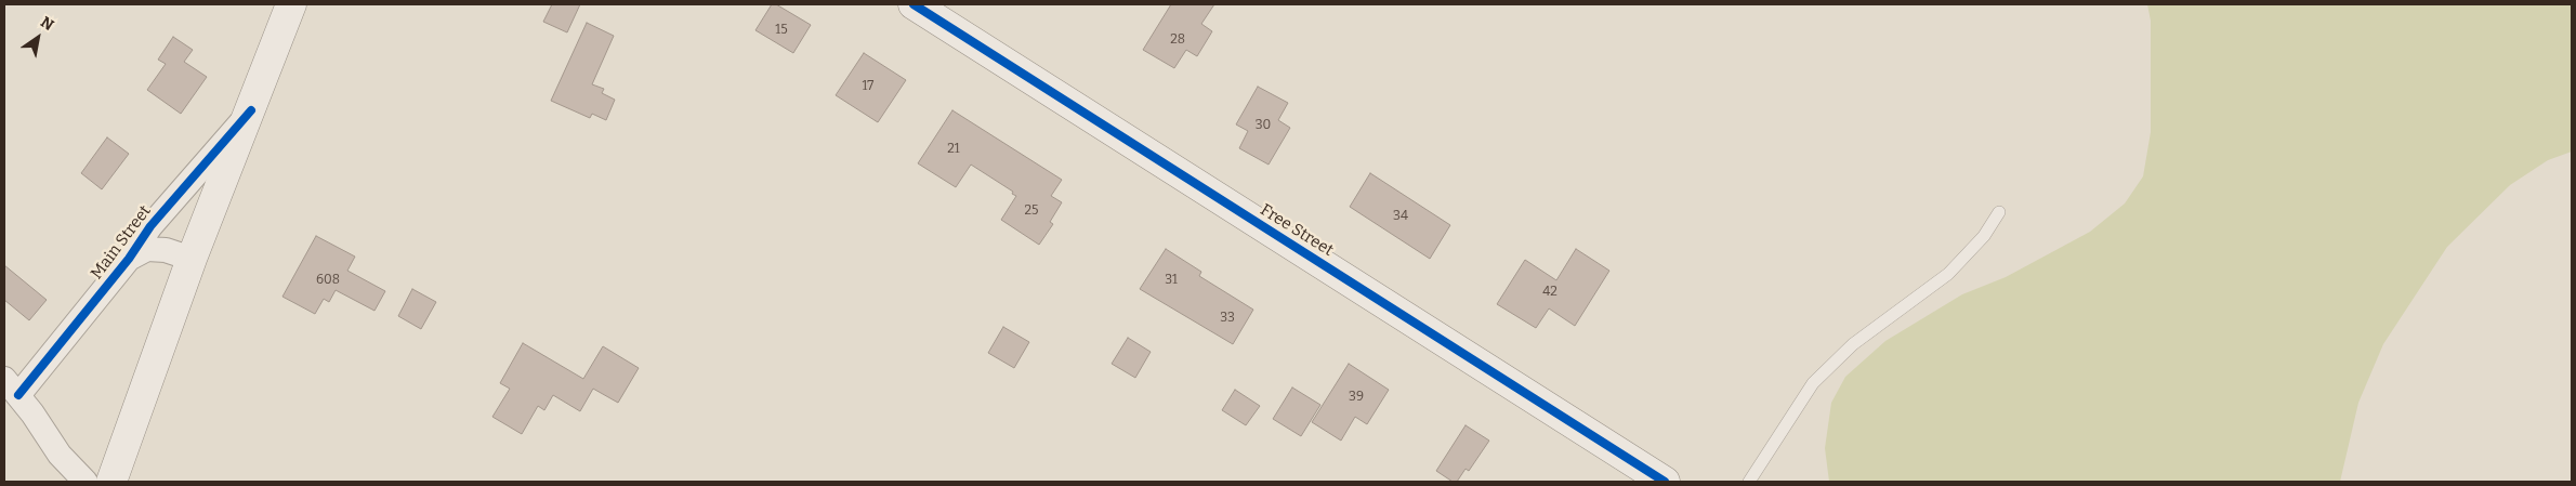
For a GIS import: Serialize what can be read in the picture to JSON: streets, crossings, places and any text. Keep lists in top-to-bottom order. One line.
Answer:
{"streets":{"street":["Free Street","Main Street"]},"house_numbers":["15","28","17","30","21","25","34","608","31","42","33","39"],"north":"top right"}
